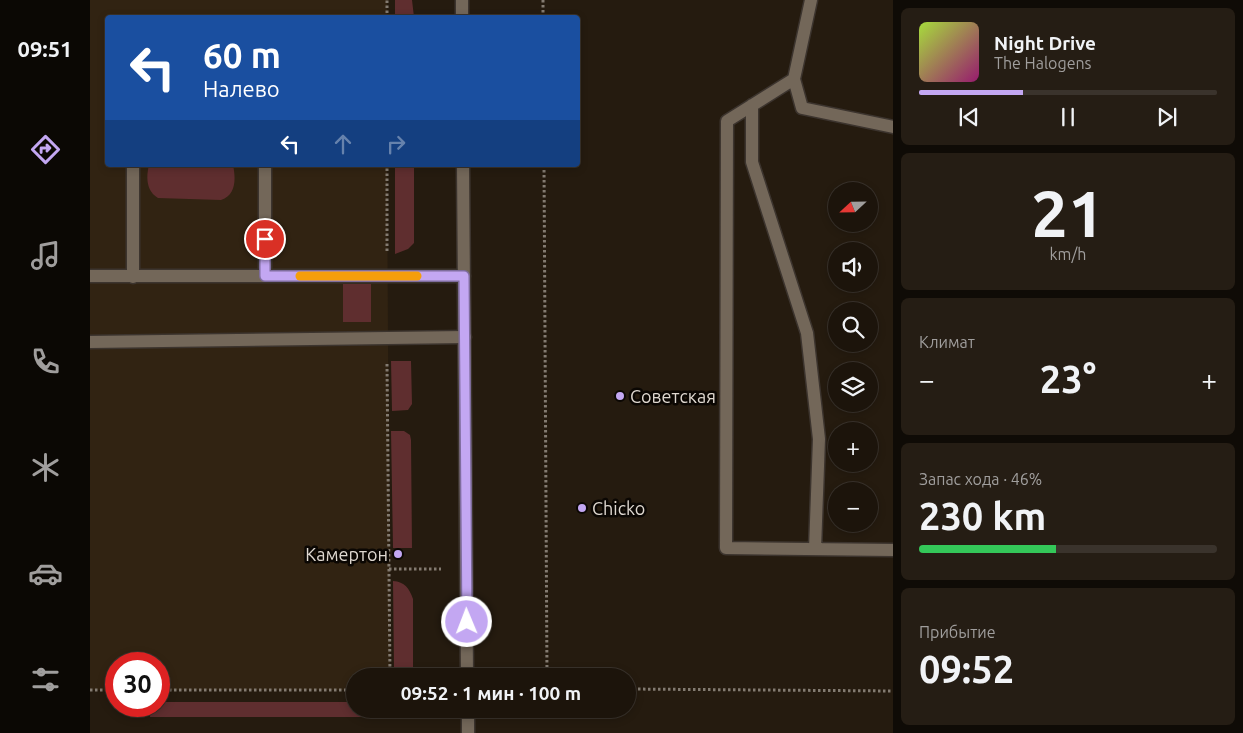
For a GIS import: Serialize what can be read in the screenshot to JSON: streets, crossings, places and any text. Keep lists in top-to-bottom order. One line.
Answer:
{"places":["Советская","Chicko","Камертон"],"north":"left","page":{"tabs":"09:51","turn":["60 m","Налево"],"song":["Night Drive","The Halogens"],"tile":[["21","km/h"],"Климат",["Запас хода · 46%","230 km"],["Прибытие","09:52"]],"map_buttons":["+","−"],"heat":["−","23°","+"],"limit":"30","trip":"09:52 · 1 мин · 100 m"}}
